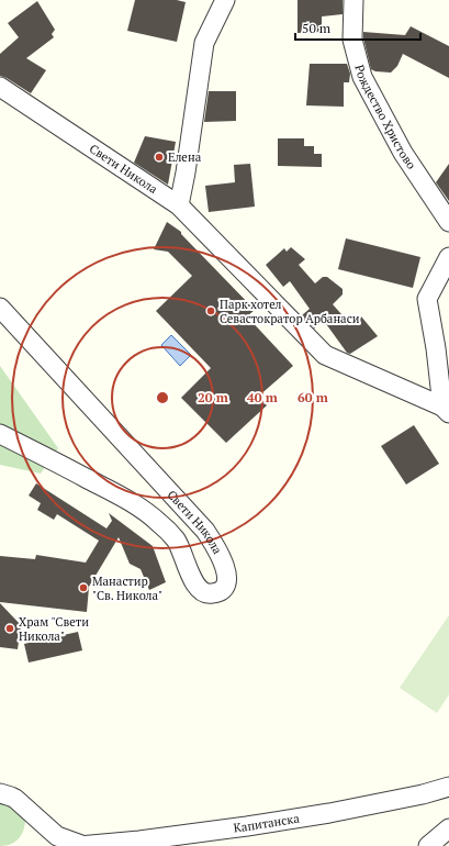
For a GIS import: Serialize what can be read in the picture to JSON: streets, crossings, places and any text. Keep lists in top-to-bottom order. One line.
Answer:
{"streets":{"street":["Рождество Христово","Свети Никола","Капитанска"]},"places":["Елена","Парк хотел Севастократор Арбанаси","Манастир \"Св. Никола\"","Храм \"Свети Никола\""],"scale_bar":"50 m","rings":["20 m","40 m","60 m"]}
